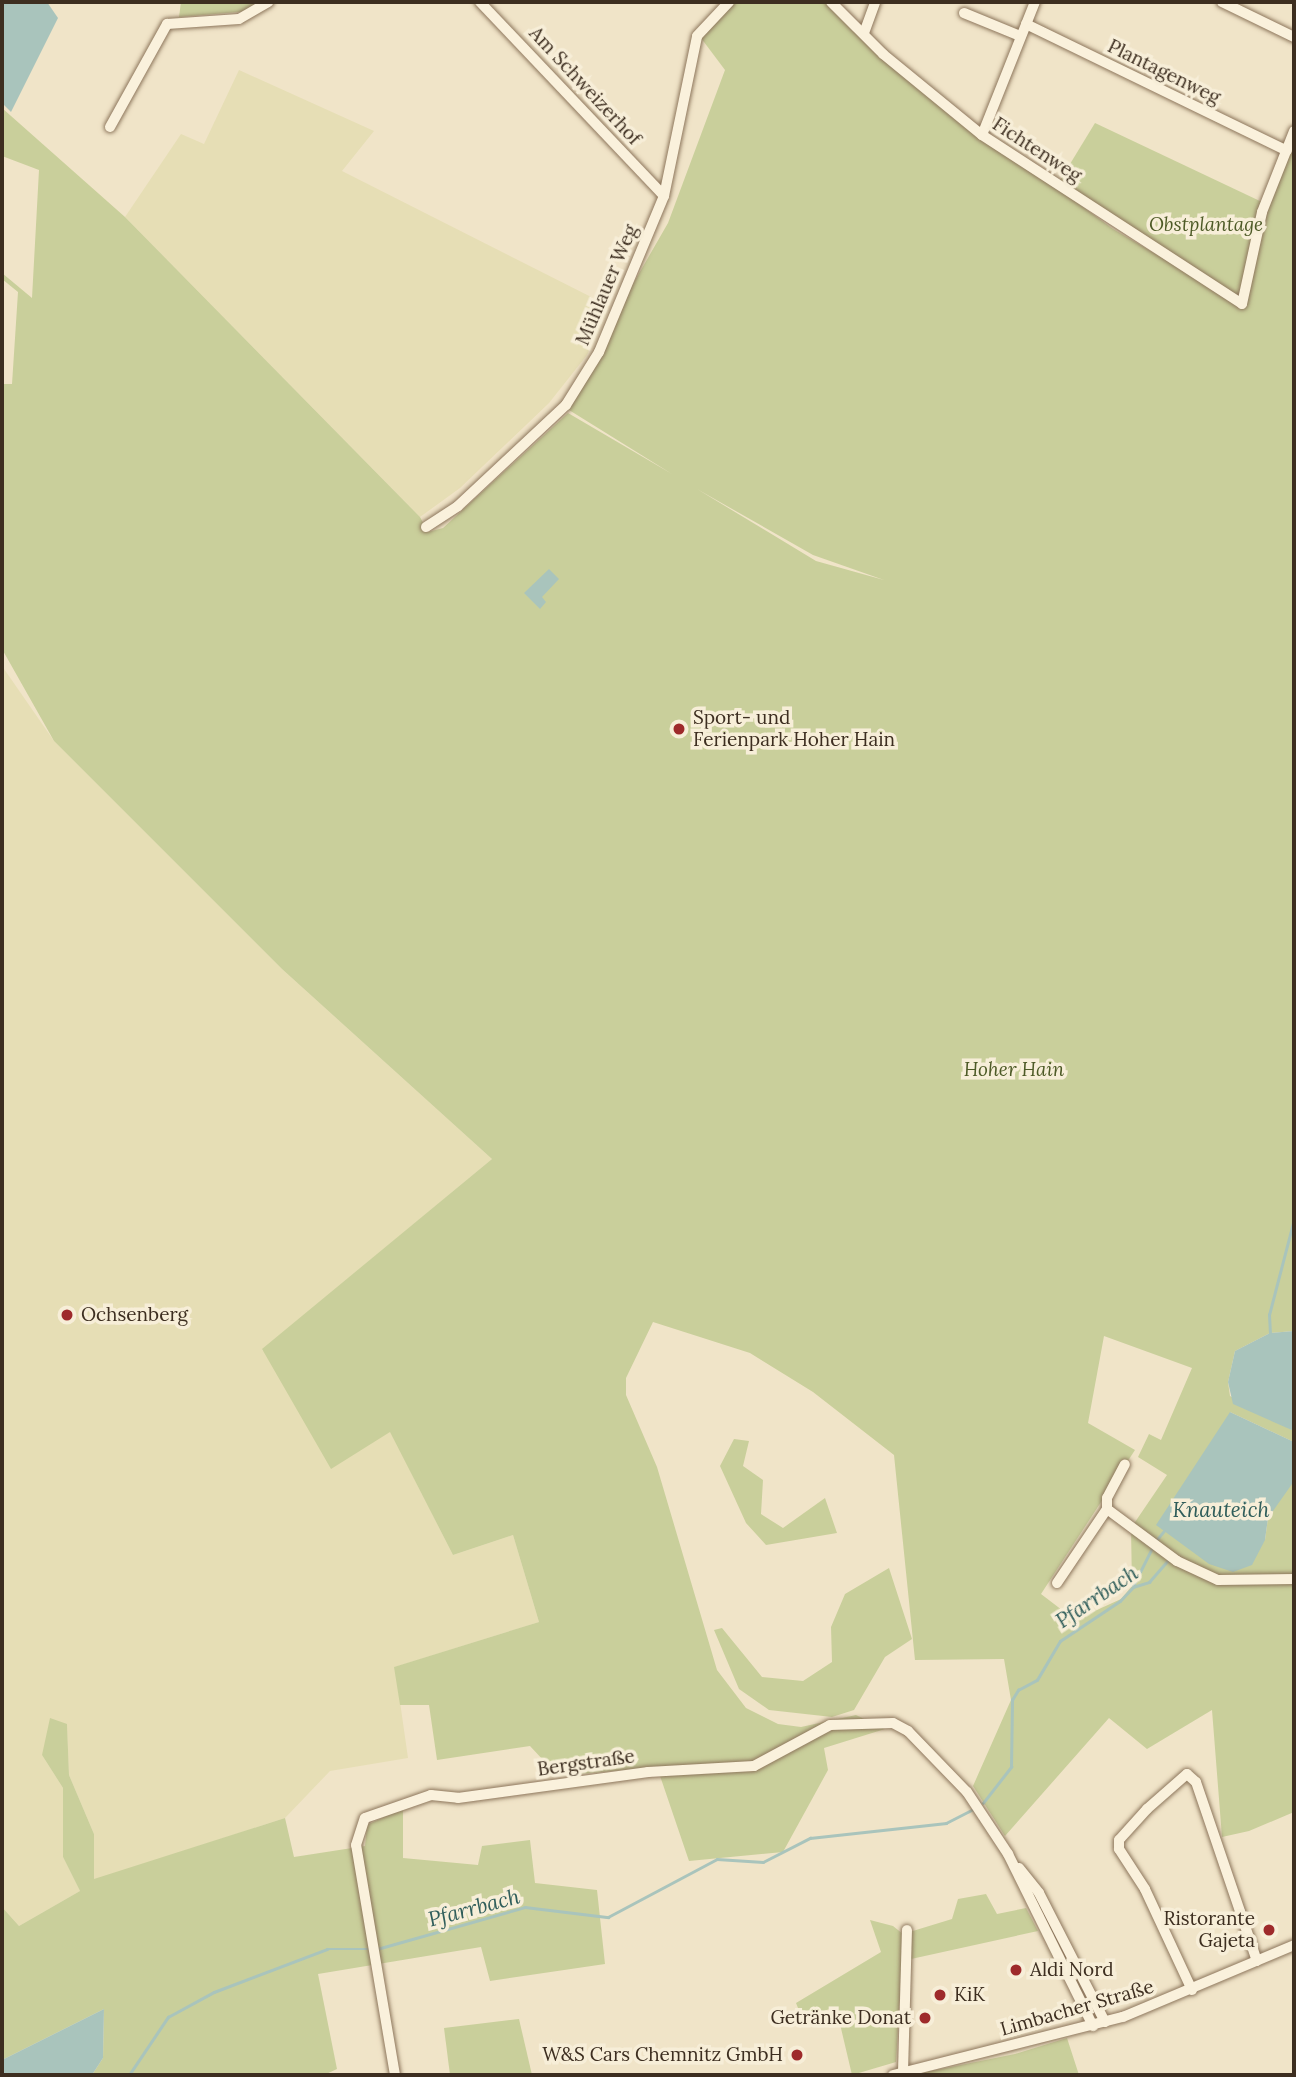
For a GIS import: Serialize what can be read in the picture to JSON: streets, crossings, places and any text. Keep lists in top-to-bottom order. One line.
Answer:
{"streets":{"street":["Plantagenweg","Am Schweizerhof","Fichtenweg","Mühlauer Weg","Bergstraße","Limbacher Straße"]},"crossings":[["Plantagenweg","Fichtenweg"],["Am Schweizerhof","Mühlauer Weg"],["Bergstraße","Limbacher Straße"]],"water":["Knauteich","Pfarrbach"],"parks":["Obstplantage","Hoher Hain"],"places":["Sport- und Ferienpark Hoher Hain","Ochsenberg","Ristorante Gajeta","Aldi Nord","KiK","Getränke Donat","W&S Cars Chemnitz GmbH"]}
